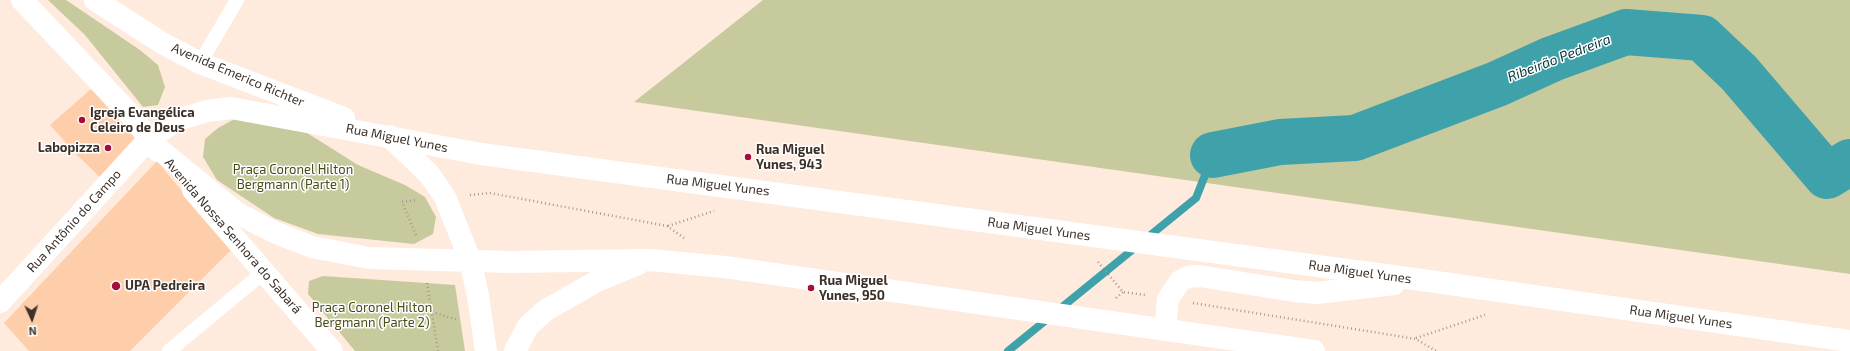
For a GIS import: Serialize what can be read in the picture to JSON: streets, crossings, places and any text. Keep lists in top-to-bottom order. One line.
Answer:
{"streets":{"main road":["Avenida Emerico Richter","Rua Miguel Yunes","Rua Antônio do Campo","Avenida Nossa Senhora do Sabará"]},"crossings":[["Avenida Emerico Richter","Rua Miguel Yunes"],["Rua Miguel Yunes","Rua Antônio do Campo"],["Rua Miguel Yunes","Avenida Nossa Senhora do Sabará"],["Rua Antônio do Campo","Avenida Nossa Senhora do Sabará"]],"water":["Ribeirão Pedreira"],"parks":["Praça Coronel Hilton Bergmann (Parte 1)","Praça Coronel Hilton Bergmann (Parte 2)"],"places":["Igreja Evangélica Celeiro de Deus","Labopizza","Rua Miguel Yunes, 943","UPA Pedreira","Rua Miguel Yunes, 950"],"north":"bottom"}
